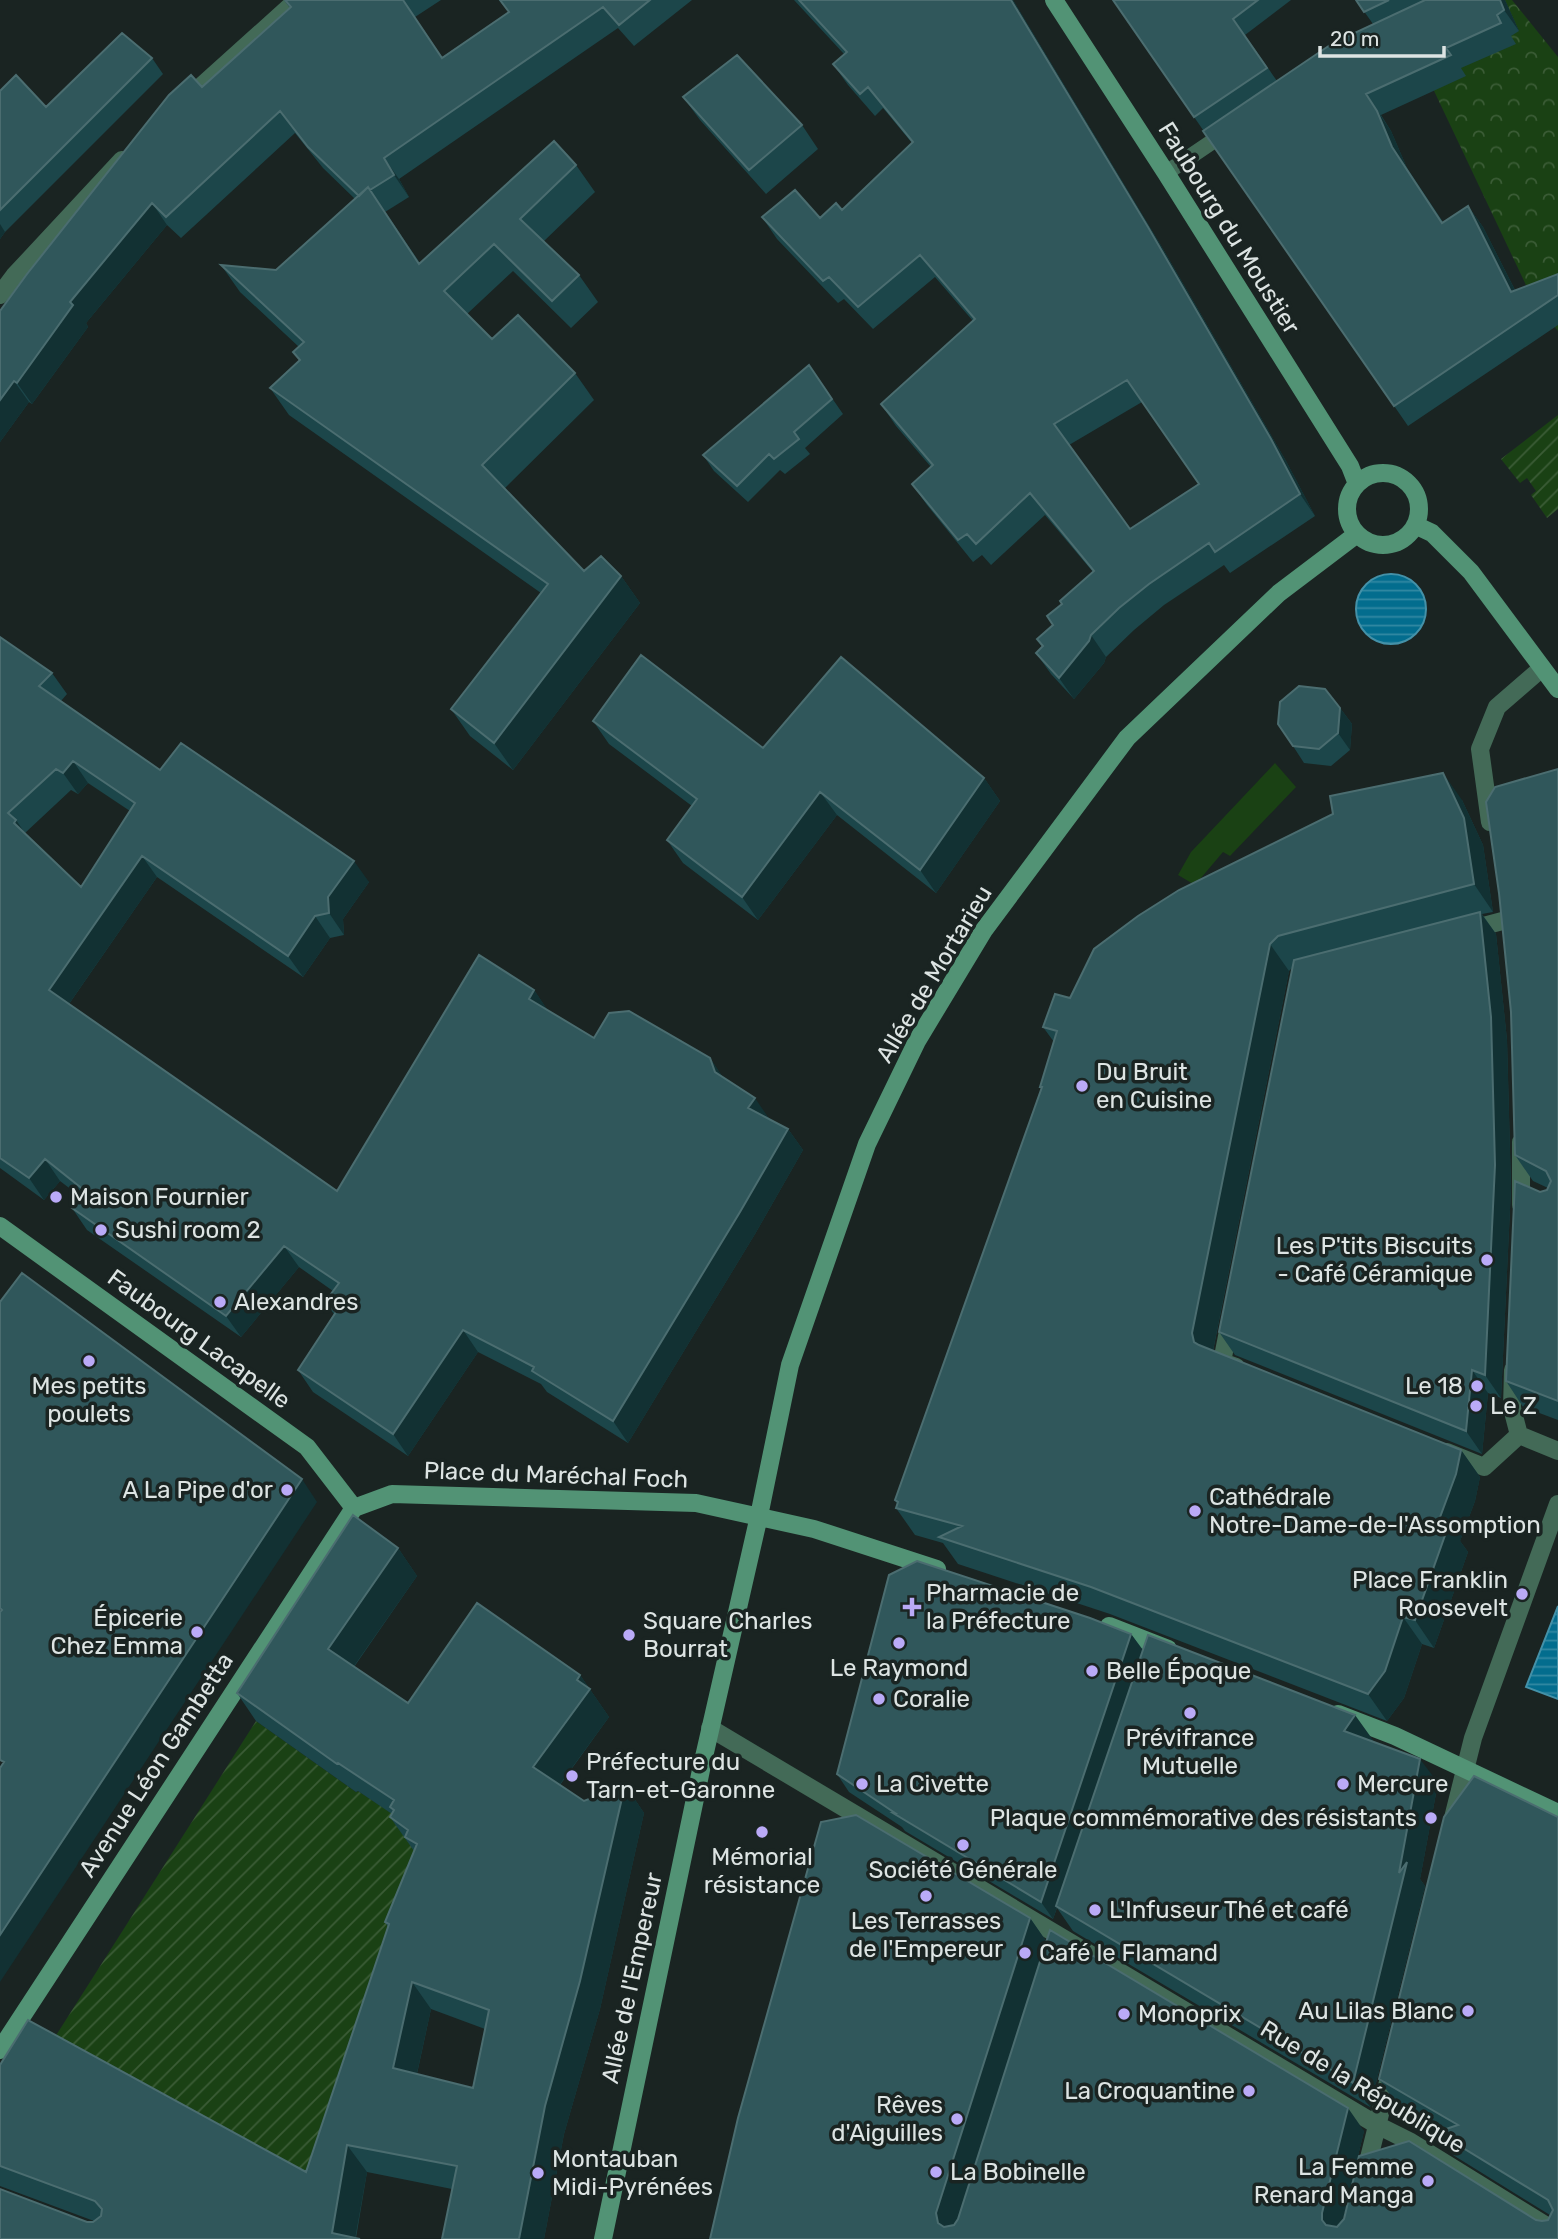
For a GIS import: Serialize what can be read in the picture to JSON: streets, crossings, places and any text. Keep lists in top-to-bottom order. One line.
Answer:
{"streets":{"main road":["Faubourg du Moustier","Allée de Mortarieu","Faubourg Lacapelle","Place du Maréchal Foch","Avenue Léon Gambetta","Allée de l'Empereur"],"street":["Rue de la République"]},"crossings":[["Faubourg du Moustier","Allée de Mortarieu"],["Allée de Mortarieu","Place du Maréchal Foch"],["Allée de Mortarieu","Allée de l'Empereur"],["Allée de Mortarieu","Rue de la République"],["Faubourg Lacapelle","Place du Maréchal Foch"],["Faubourg Lacapelle","Avenue Léon Gambetta"],["Place du Maréchal Foch","Avenue Léon Gambetta"],["Allée de l'Empereur","Rue de la République"]],"places":{"other":["Du Bruit en Cuisine","Maison Fournier","Sushi room 2","Les P'tits Biscuits - Café Céramique","Alexandres","Mes petits poulets","Le 18","Le Z","A La Pipe d'or","Cathédrale Notre-Dame-de-l'Assomption","Place Franklin Roosevelt","Épicerie Chez Emma","Square Charles Bourrat","Le Raymond","Belle Époque","Coralie","Prévifrance Mutuelle","Préfecture du Tarn-et-Garonne","La Civette","Mercure","Plaque commémorative des résistants","Mémorial résistance","Société Générale","Les Terrasses de l'Empereur","L'Infuseur Thé et café","Café le Flamand","Au Lilas Blanc","Monoprix","La Croquantine","Rêves d'Aiguilles","La Bobinelle","Montauban Midi-Pyrénées","La Femme Renard Manga"],"health":["Pharmacie de la Préfecture"]},"scale_bar":"20 m"}
